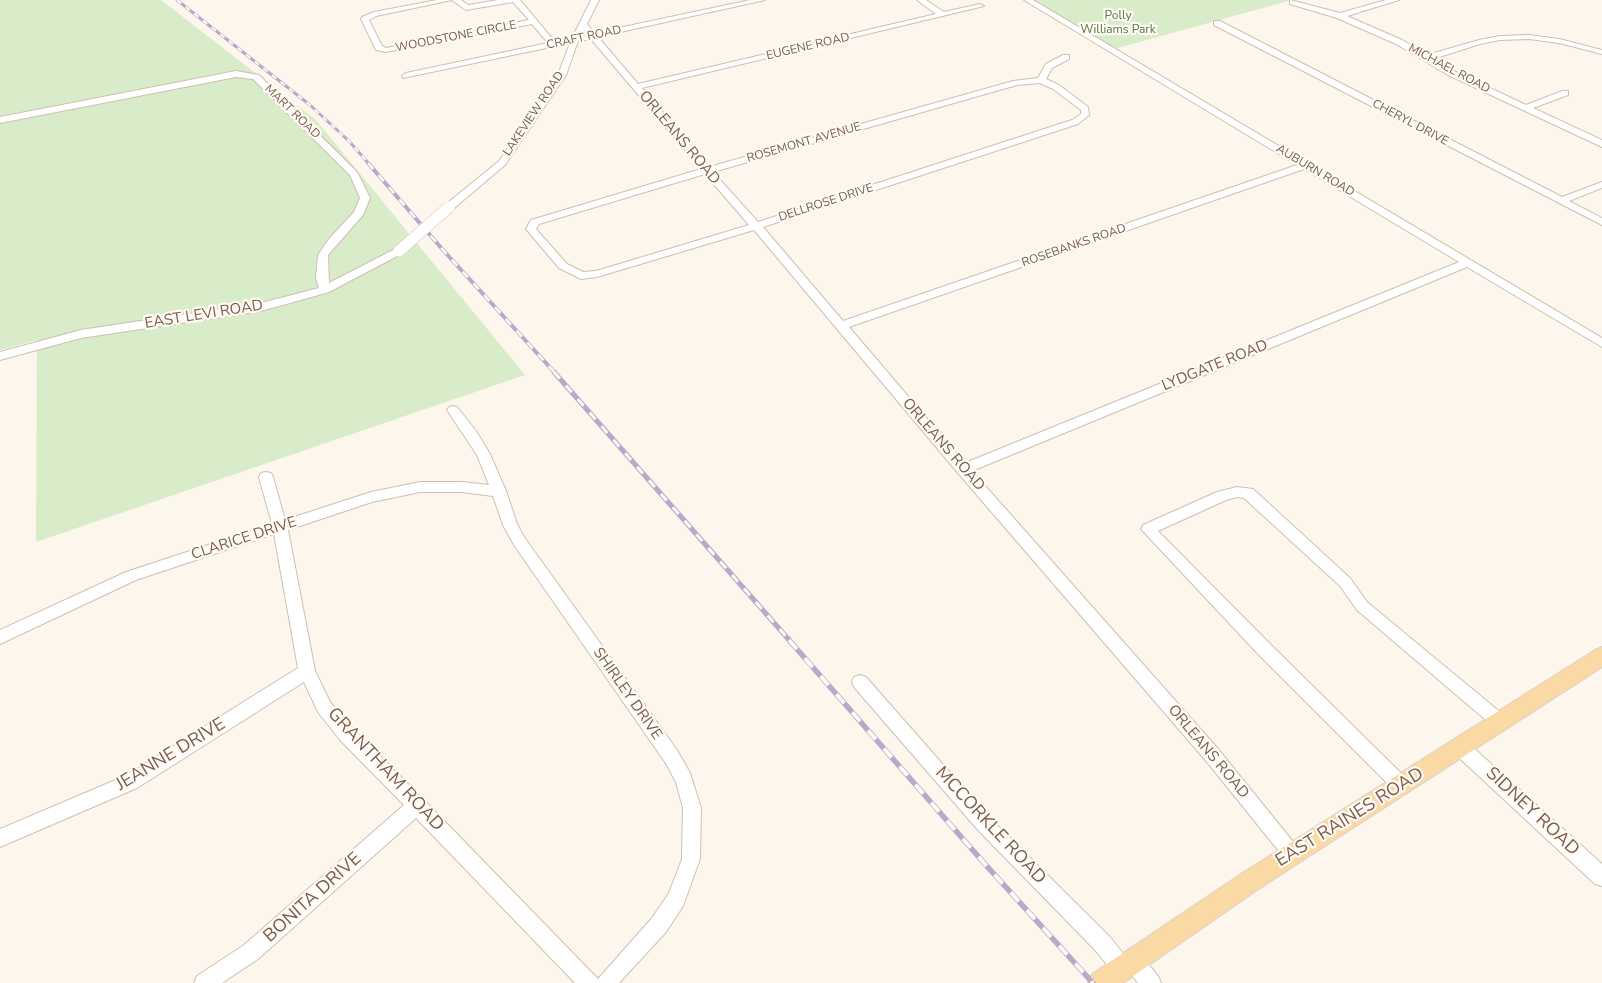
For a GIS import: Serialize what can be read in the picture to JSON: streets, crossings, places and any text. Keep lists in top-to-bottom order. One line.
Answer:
{"streets":{"main road":["EAST RAINES ROAD"],"street":["WOODSTONE CIRCLE","CRAFT ROAD","EUGENE ROAD","MICHAEL ROAD","MART ROAD","LAKEVIEW ROAD","CHERYL DRIVE","ORLEANS ROAD","ROSEMONT AVENUE","AUBURN ROAD","DELLROSE DRIVE","ROSEBANKS ROAD","EAST LEVI ROAD","LYDGATE ROAD","CLARICE DRIVE","SHIRLEY DRIVE","JEANNE DRIVE","GRANTHAM ROAD","SIDNEY ROAD","MCCORKLE ROAD","BONITA DRIVE"]},"crossings":[["CRAFT ROAD","LAKEVIEW ROAD"],["CRAFT ROAD","ORLEANS ROAD"],["EUGENE ROAD","ORLEANS ROAD"],["MART ROAD","EAST LEVI ROAD"],["LAKEVIEW ROAD","EAST LEVI ROAD"],["ORLEANS ROAD","ROSEMONT AVENUE"],["ORLEANS ROAD","DELLROSE DRIVE"],["ORLEANS ROAD","ROSEBANKS ROAD"],["ORLEANS ROAD","LYDGATE ROAD"],["ORLEANS ROAD","EAST RAINES ROAD"],["ROSEMONT AVENUE","DELLROSE DRIVE"],["AUBURN ROAD","ROSEBANKS ROAD"],["AUBURN ROAD","LYDGATE ROAD"],["CLARICE DRIVE","SHIRLEY DRIVE"],["CLARICE DRIVE","GRANTHAM ROAD"],["JEANNE DRIVE","GRANTHAM ROAD"],["GRANTHAM ROAD","BONITA DRIVE"],["SIDNEY ROAD","EAST RAINES ROAD"],["EAST RAINES ROAD","MCCORKLE ROAD"]],"parks":["Polly Williams Park"]}
